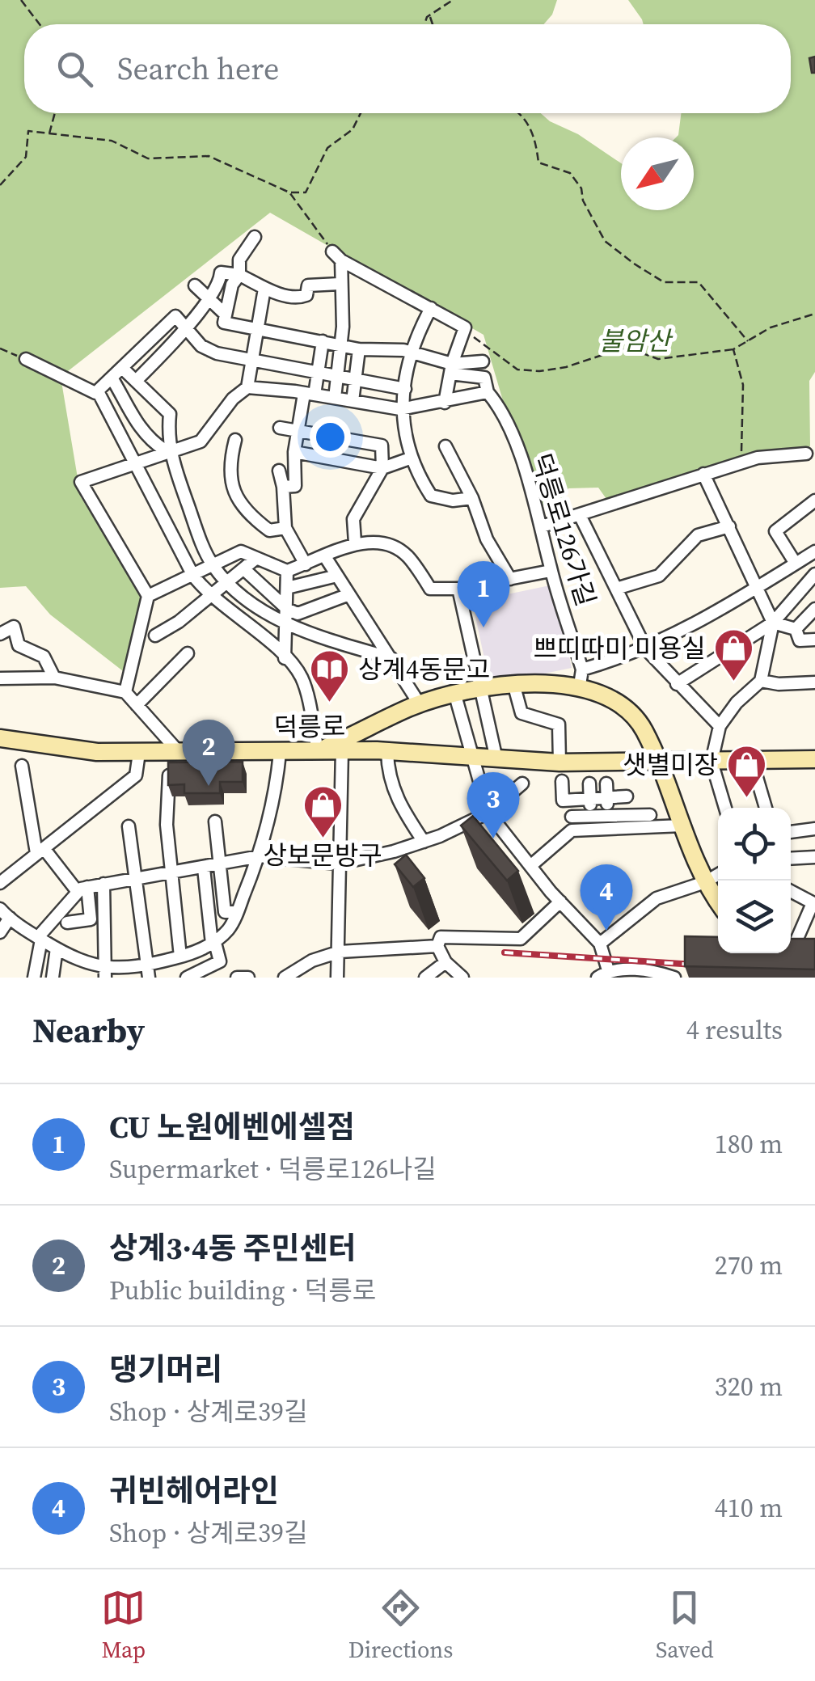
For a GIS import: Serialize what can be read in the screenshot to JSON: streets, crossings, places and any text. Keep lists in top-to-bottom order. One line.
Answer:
{"streets":{"main road":["덕릉로"],"street":["덕릉로126가길"]},"parks":["불암산"],"places":{"shop":["쁘띠따미 미용실","샛별미장","상보문방구"],"library":["상계4동문고"]},"north":"bottom left","page":{"search":"Search here","pins":["1","2","3","4"],"heading":["Nearby","4 results"],"list":[{"mark":"1","name":"CU 노원에벤에셀점","note":"Supermarket · 덕릉로126나길","value":"180 m"},{"mark":"2","name":"상계3·4동 주민센터","note":"Public building · 덕릉로","value":"270 m"},{"mark":"3","name":"댕기머리","note":"Shop · 상계로39길","value":"320 m"},{"mark":"4","name":"귀빈헤어라인","note":"Shop · 상계로39길","value":"410 m"}],"nav":["Map","Directions","Saved"]}}
